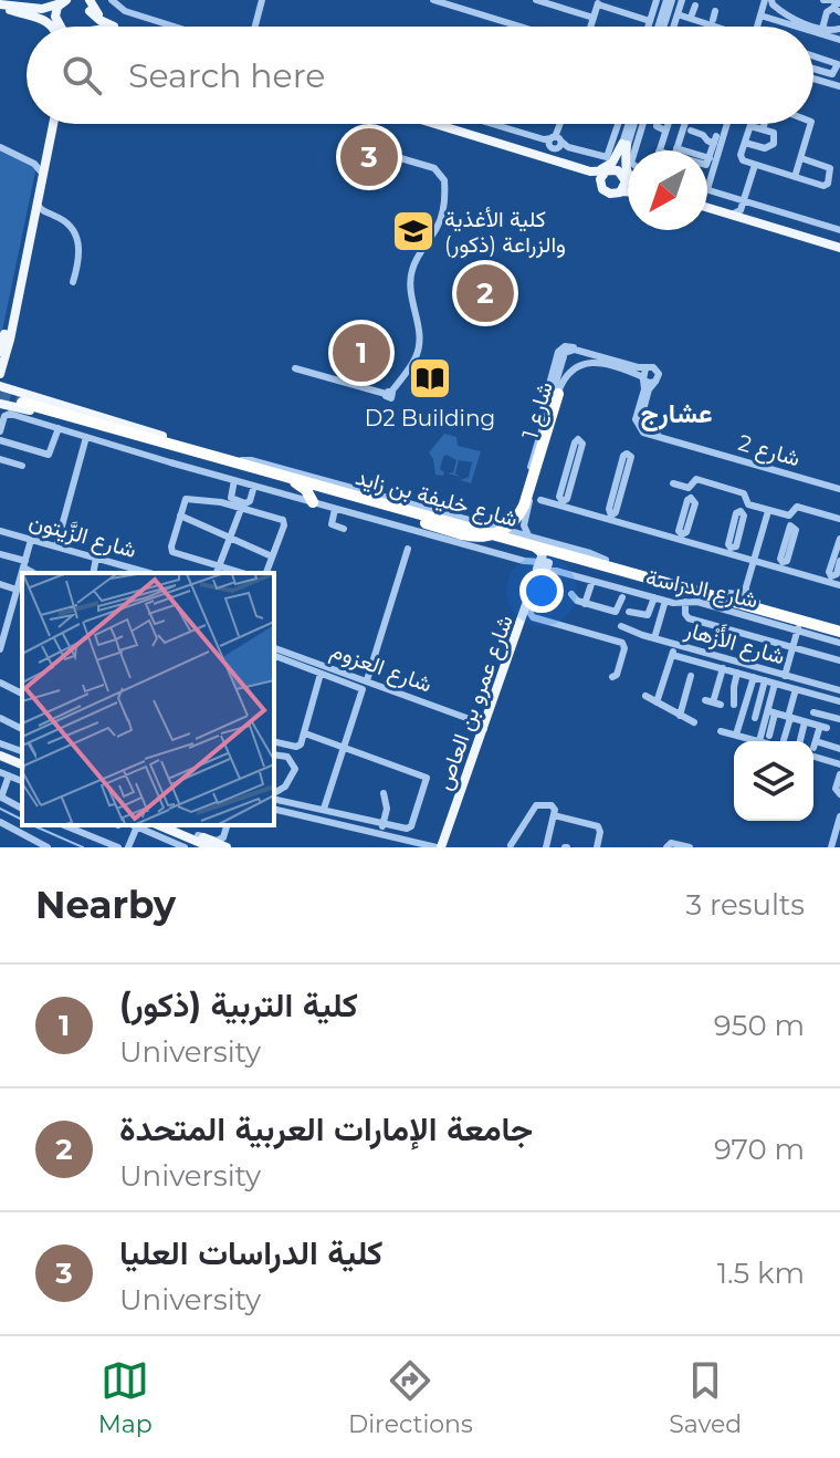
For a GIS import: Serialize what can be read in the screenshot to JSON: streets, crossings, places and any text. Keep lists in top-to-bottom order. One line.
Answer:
{"streets":{"highway":["شارع خليفة بن زايد"],"main road":["شارع عمرو بن العاص"],"street":["شارع 1","شارع 2","شارع الزَّيتون","شارع الدراسة","شارع الأَزْهار","شارع العزوم"]},"crossings":[["شارع 1","شارع 2"],["شارع 1","شارع خليفة بن زايد"],["شارع الدراسة","شارع عمرو بن العاص"]],"districts":["عشارج"],"places":{"school or university":["كلية الأغذية والزراعة (ذكور)"],"library":["D2 Building"]},"north":"bottom left","page":{"search":"Search here","pins":["3","2","1"],"heading":["Nearby","3 results"],"list":[{"mark":"1","name":"كلية التربية (ذكور)","note":"University","value":"950 m"},{"mark":"2","name":"جامعة الإمارات العربية المتحدة","note":"University","value":"970 m"},{"mark":"3","name":"كلية الدراسات العليا","note":"University","value":"1.5 km"}],"nav":["Map","Directions","Saved"]}}
